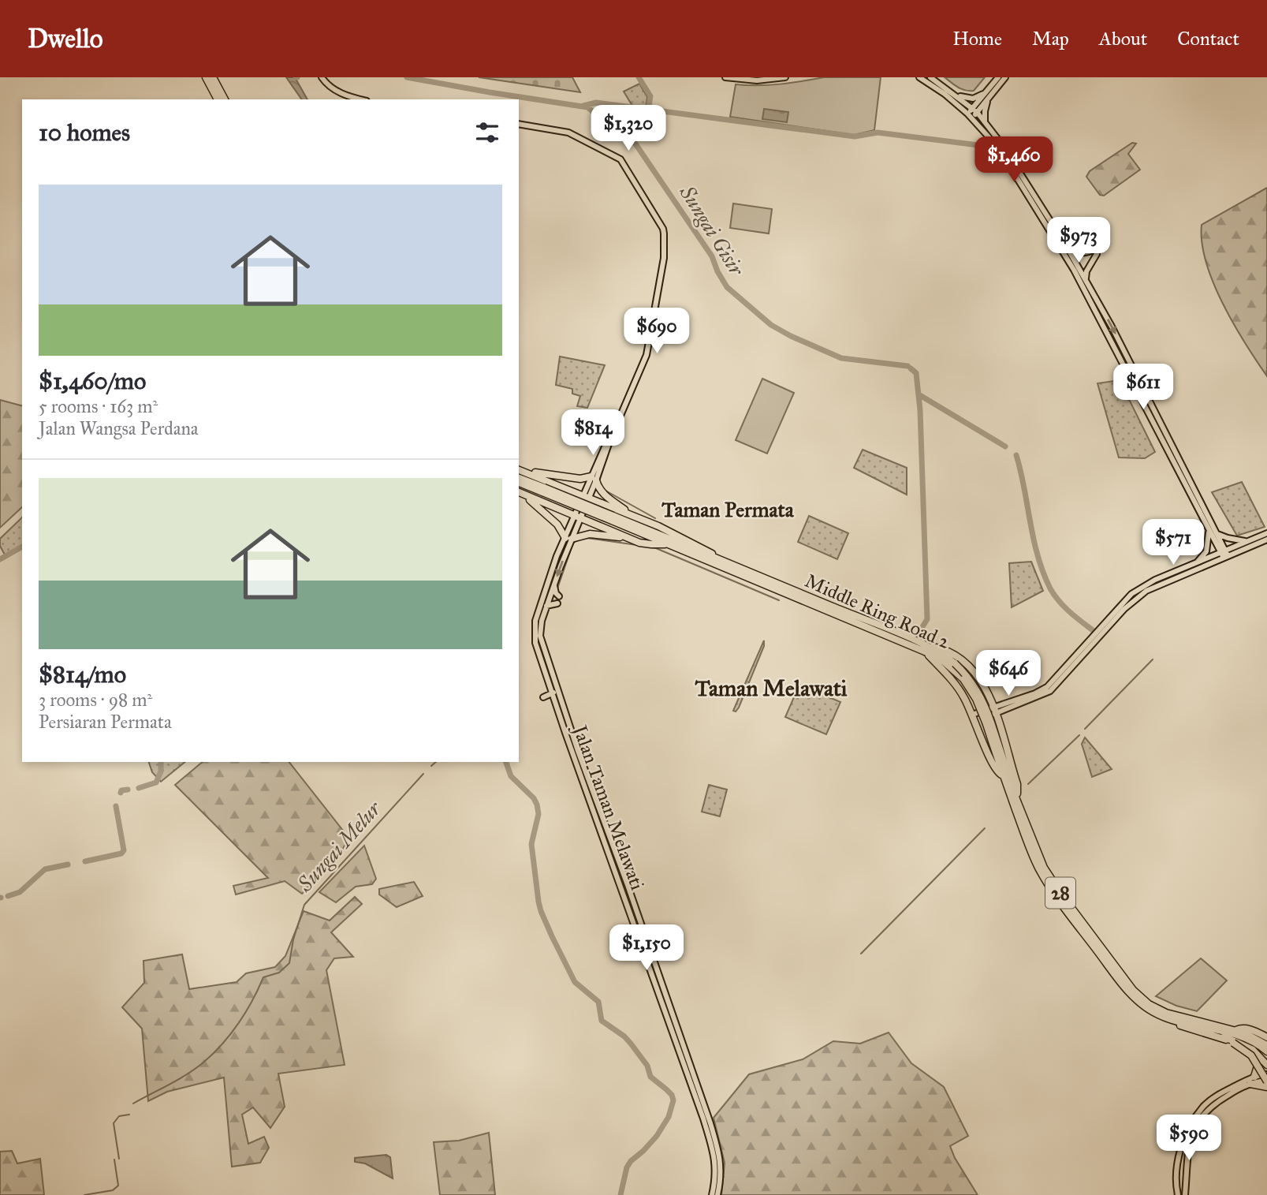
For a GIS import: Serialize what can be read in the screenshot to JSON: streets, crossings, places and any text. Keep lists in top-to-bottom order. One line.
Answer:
{"streets":{"highway":["Middle Ring Road 2","28"],"main road":["Jalan Taman Melawati"]},"districts":["Taman Permata","Taman Melawati"],"water":["Sungai Gisir","Sungai Melur"],"page":{"header":"Dwello","nav":["Home","Map","About","Contact"],"heading":"10 homes","price":["$1,320","$1,460","$973","$690","$611","$814","$571","$646","$1,150","$590"],"list":[{"name":"$1,460/mo","note":"5 rooms · 163 m² · Jalan Wangsa Perdana"},{"name":"$814/mo","note":"3 rooms · 98 m² · Persiaran Permata"}]}}
